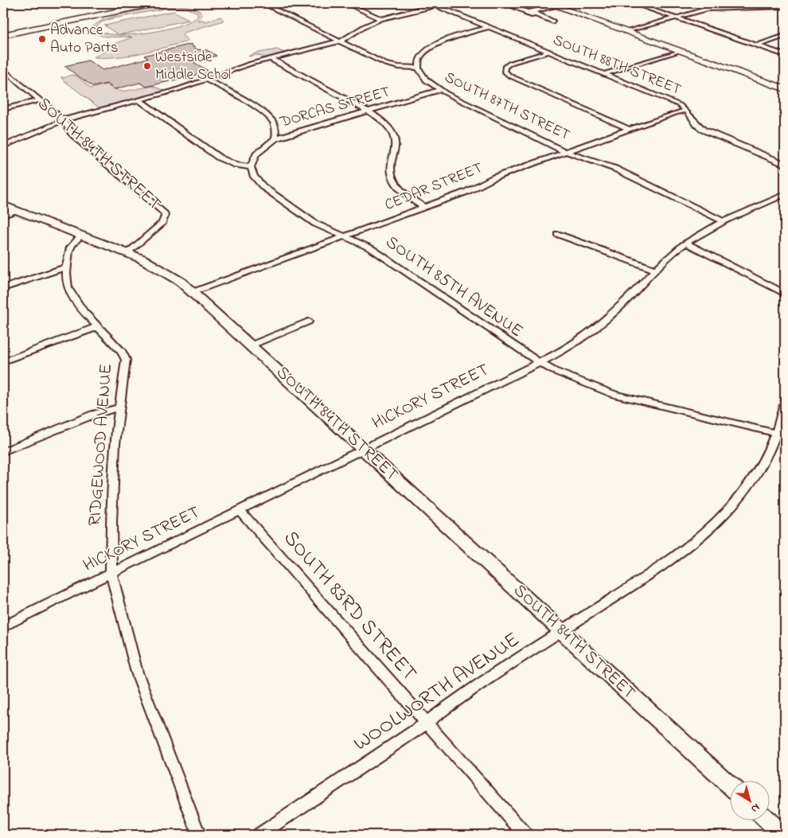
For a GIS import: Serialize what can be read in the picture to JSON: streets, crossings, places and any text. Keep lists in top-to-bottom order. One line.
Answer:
{"streets":{"main road":["SOUTH 84TH STREET"],"street":["SOUTH 88TH STREET","SOUTH 87TH STREET","DORCAS STREET","CEDAR STREET","SOUTH 85TH AVENUE","HICKORY STREET","RIDGEWOOD AVENUE","SOUTH 83RD STREET","WOOLWORTH AVENUE"]},"crossings":[["SOUTH 88TH STREET","CEDAR STREET"],["SOUTH 87TH STREET","DORCAS STREET"],["SOUTH 87TH STREET","CEDAR STREET"],["SOUTH 87TH STREET","HICKORY STREET"],["DORCAS STREET","SOUTH 85TH AVENUE"],["SOUTH 84TH STREET","CEDAR STREET"],["SOUTH 84TH STREET","HICKORY STREET"],["SOUTH 84TH STREET","WOOLWORTH AVENUE"],["CEDAR STREET","SOUTH 85TH AVENUE"],["SOUTH 85TH AVENUE","HICKORY STREET"],["SOUTH 85TH AVENUE","WOOLWORTH AVENUE"],["HICKORY STREET","RIDGEWOOD AVENUE"],["HICKORY STREET","SOUTH 83RD STREET"],["SOUTH 83RD STREET","WOOLWORTH AVENUE"]],"places":["Advance Auto Parts","Westside Middle Schol"],"north":"bottom right"}
